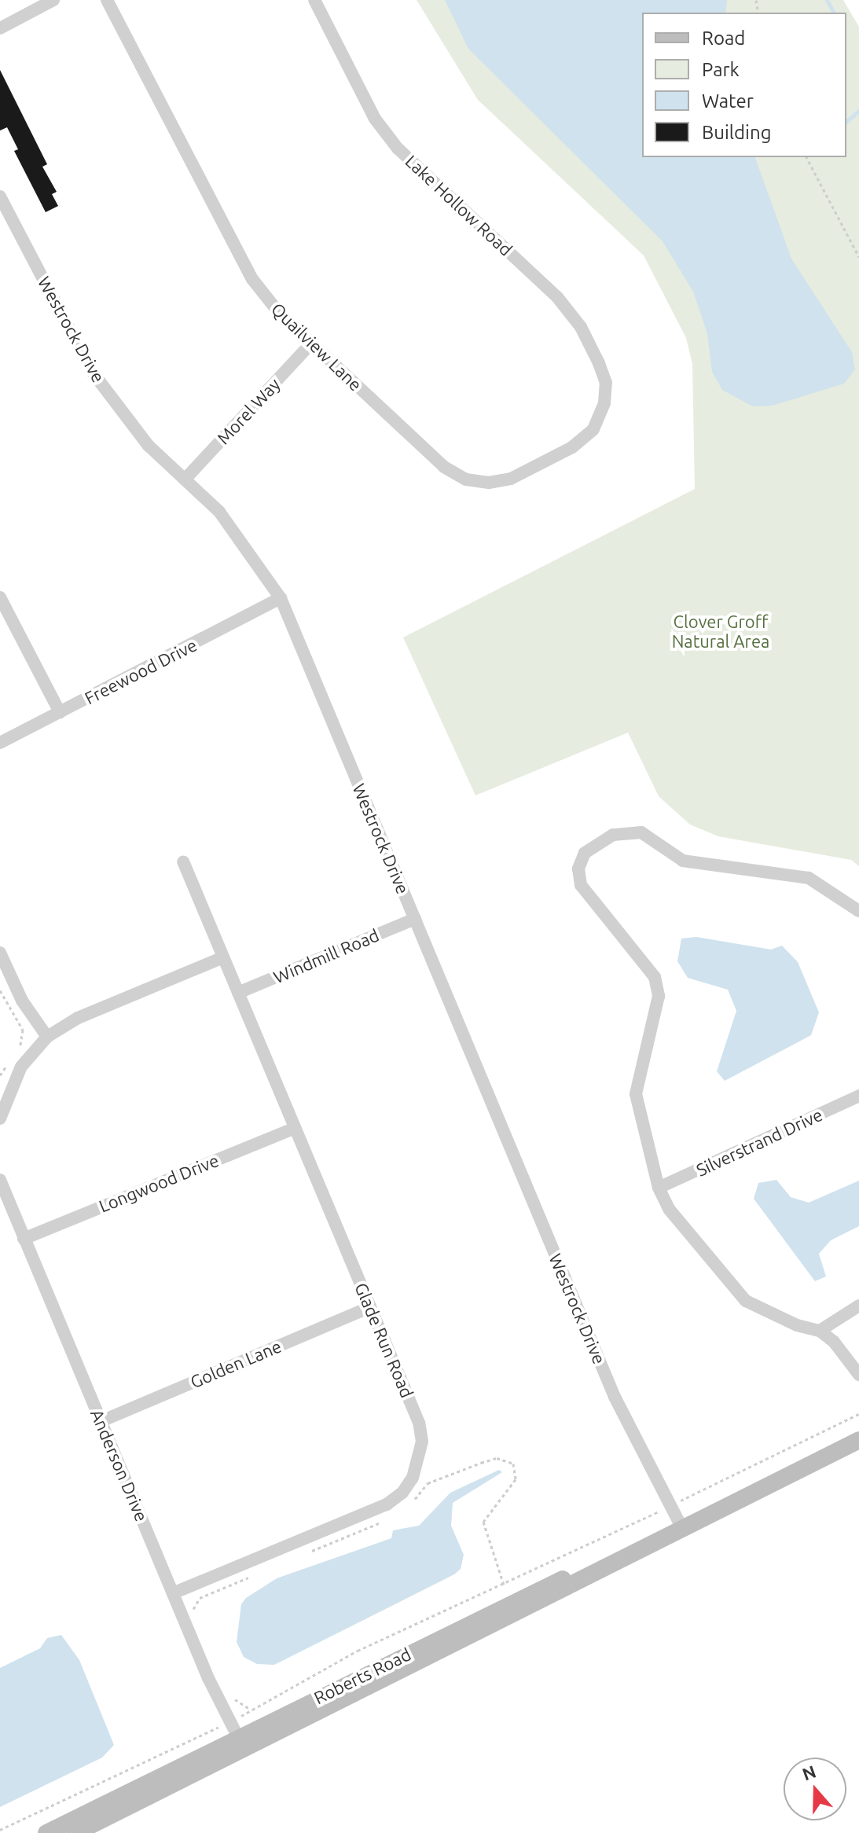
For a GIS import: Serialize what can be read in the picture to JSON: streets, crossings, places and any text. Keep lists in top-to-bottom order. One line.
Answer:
{"streets":{"main road":["Roberts Road"],"street":["Lake Hollow Road","Westrock Drive","Quailview Lane","Morel Way","Freewood Drive","Windmill Road","Silverstrand Drive","Longwood Drive","Glade Run Road","Golden Lane","Anderson Drive"]},"crossings":[["Lake Hollow Road","Quailview Lane"],["Westrock Drive","Morel Way"],["Westrock Drive","Freewood Drive"],["Westrock Drive","Windmill Road"],["Westrock Drive","Roberts Road"],["Quailview Lane","Morel Way"],["Windmill Road","Glade Run Road"],["Longwood Drive","Glade Run Road"],["Longwood Drive","Anderson Drive"],["Glade Run Road","Golden Lane"],["Glade Run Road","Anderson Drive"],["Golden Lane","Anderson Drive"],["Anderson Drive","Roberts Road"]],"parks":["Clover Groff Natural Area"],"legend":["Road","Park","Water","Building"],"north":"top"}
